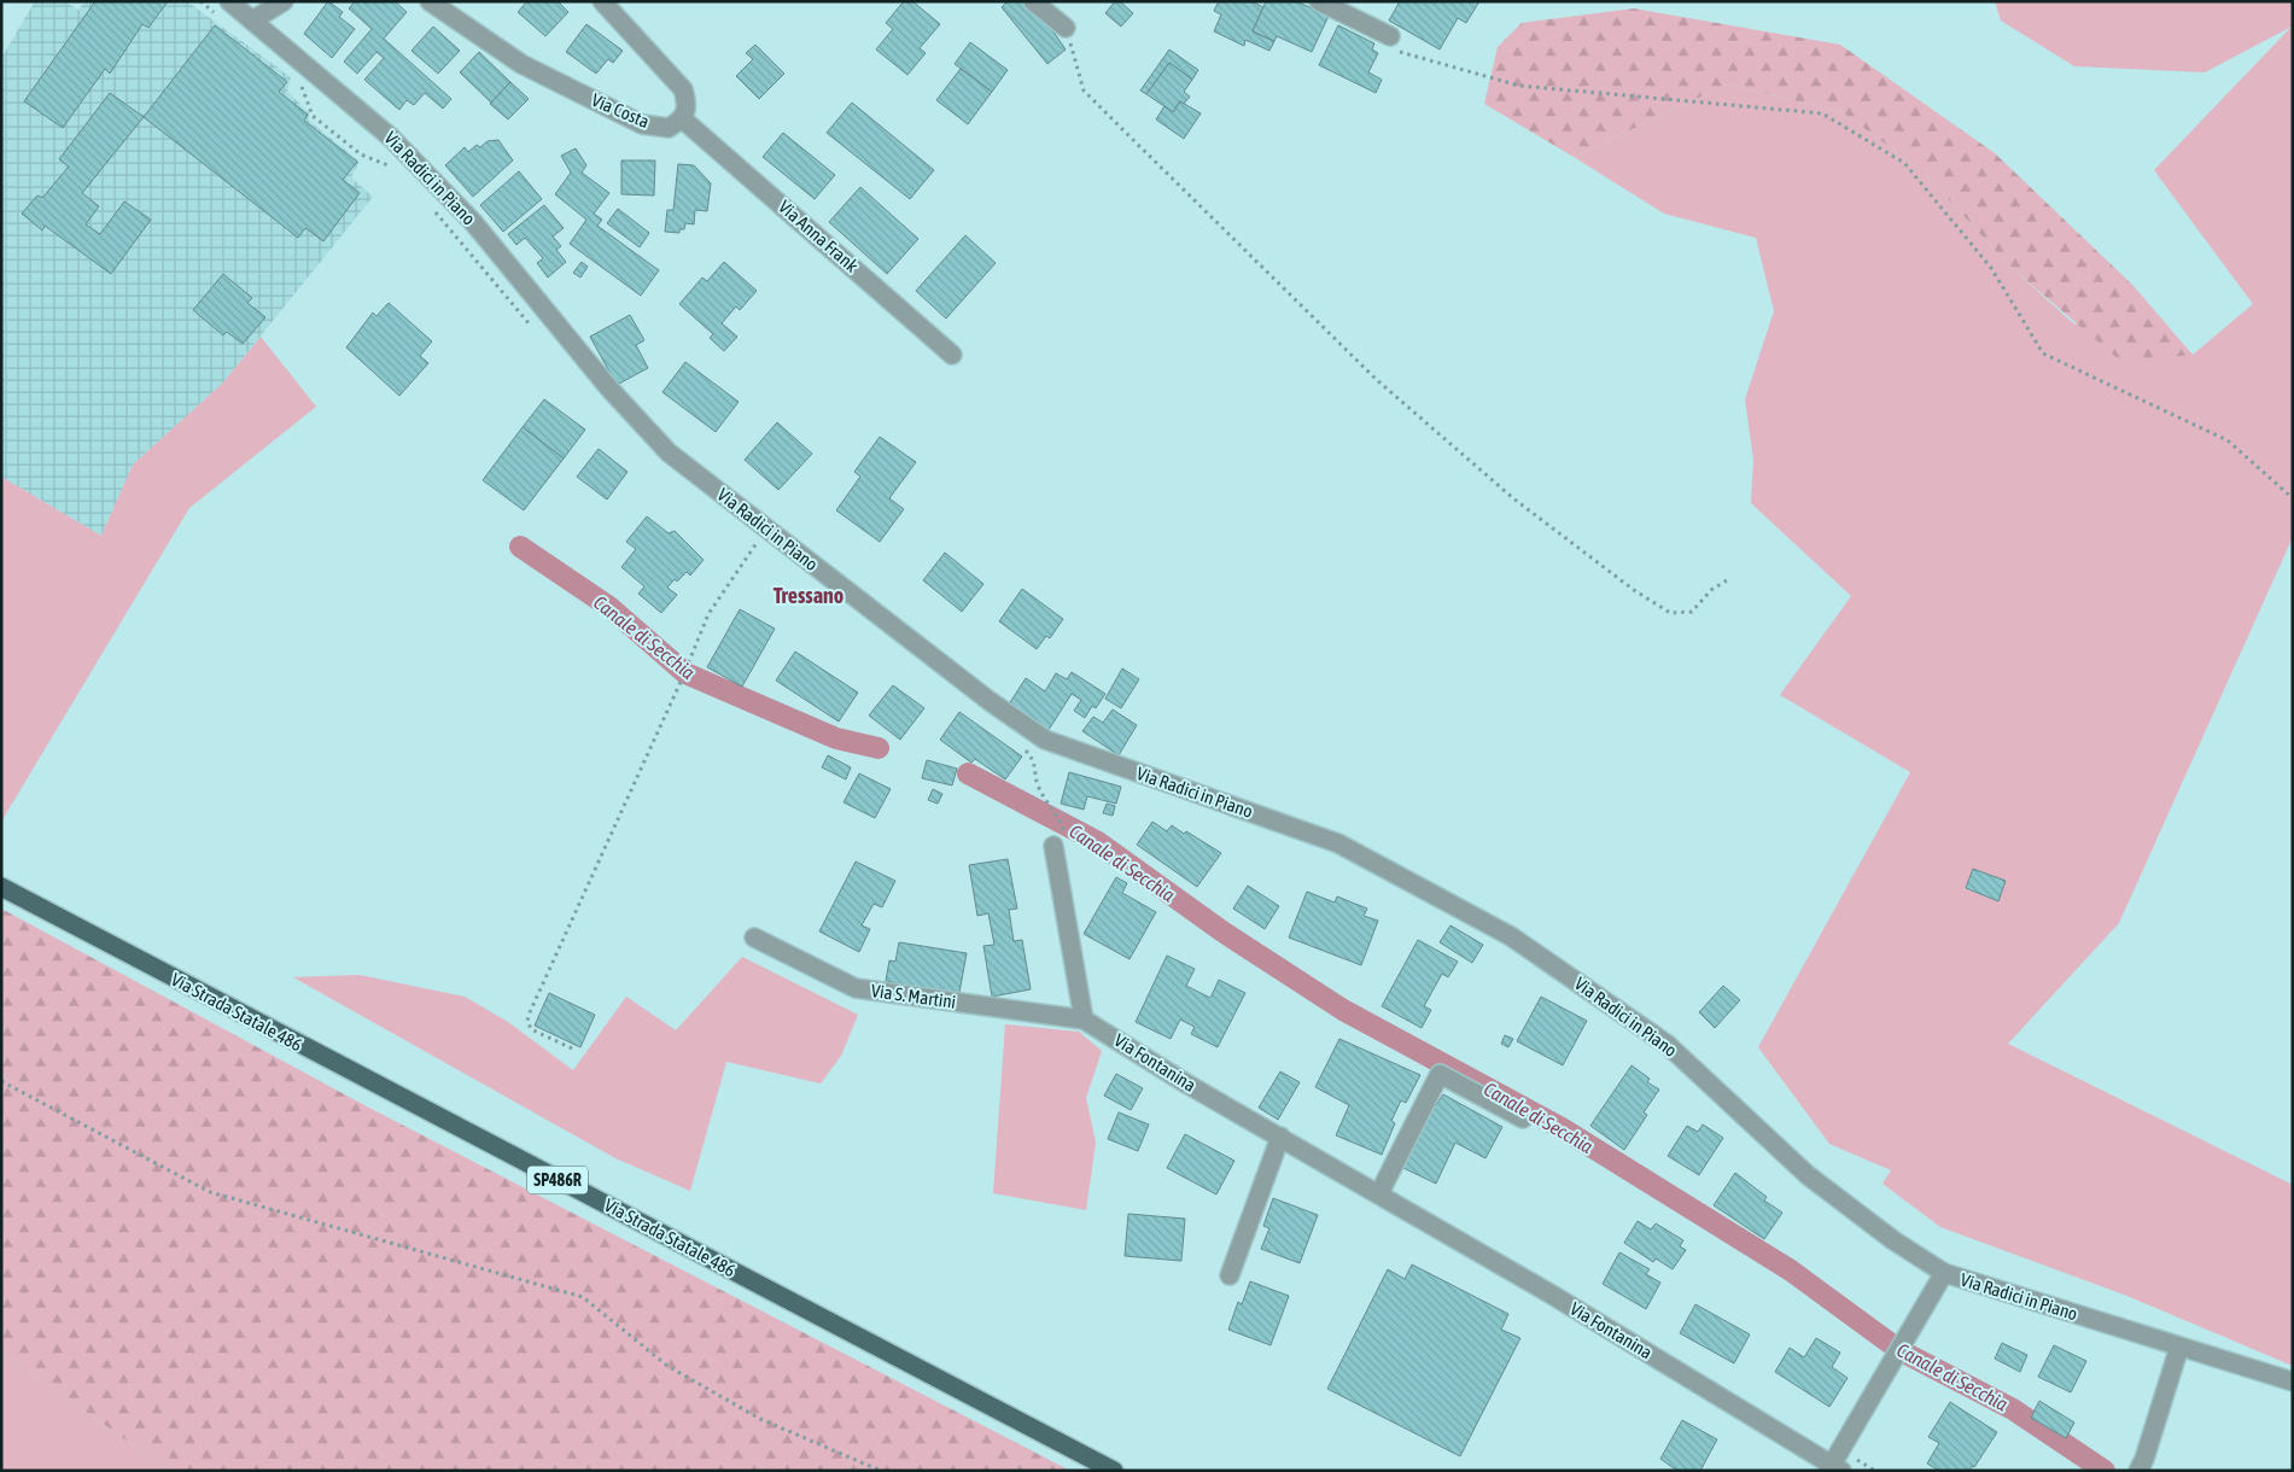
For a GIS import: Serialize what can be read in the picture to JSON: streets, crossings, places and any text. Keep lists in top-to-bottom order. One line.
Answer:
{"streets":{"main road":["Via Strada Statale 486","SP486R"],"street":["Via Costa","Via Radici in Piano","Via Anna Frank","Via S. Martini","Via Fontanina"]},"crossings":[["Via Costa","Via Anna Frank"],["Via S. Martini","Via Fontanina"]],"districts":["Tressano"],"water":["Canale di Secchia"]}
